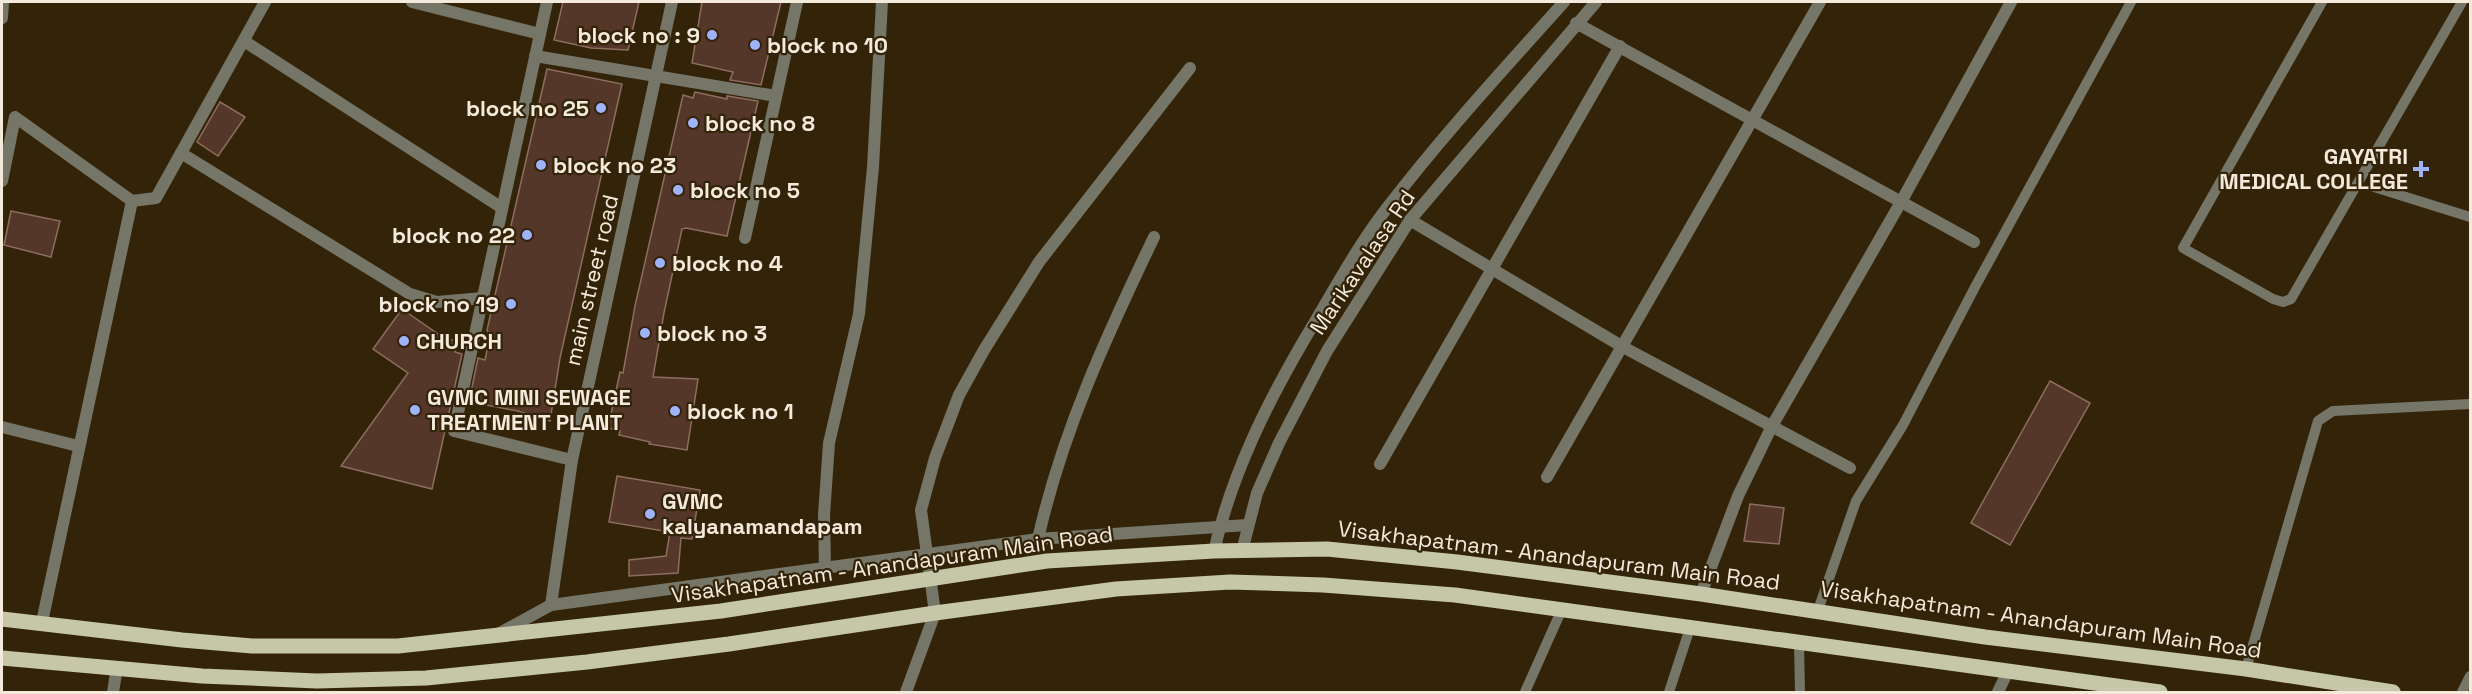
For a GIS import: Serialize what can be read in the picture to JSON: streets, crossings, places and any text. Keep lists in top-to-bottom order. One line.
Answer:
{"streets":{"main road":["Visakhapatnam - Anandapuram Main Road"],"street":["Marikavalasa Rd","main street road"]},"crossings":[["Marikavalasa Rd","Visakhapatnam - Anandapuram Main Road"]],"places":{"other":["block no : 9","block no 10","block no 25","block no 8","block no 23","block no 5","block no 22","block no 4","block no 19","block no 3","CHURCH","GVMC MINI SEWAGE TREATMENT PLANT","block no 1","GVMC kalyanamandapam"],"health":["GAYATRI MEDICAL COLLEGE"]}}
